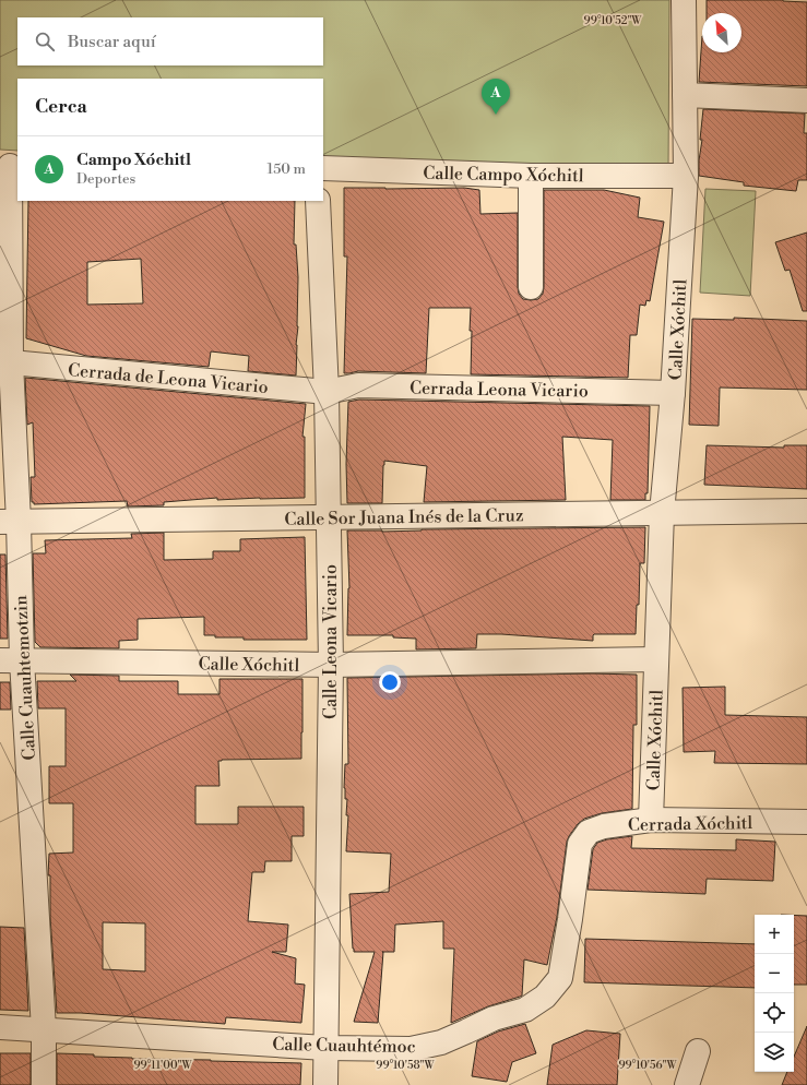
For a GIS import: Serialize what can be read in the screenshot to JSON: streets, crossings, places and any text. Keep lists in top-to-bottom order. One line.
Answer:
{"streets":{"street":["Calle Campo Xóchitl","Calle Xóchitl","Cerrada de Leona Vicario","Cerrada Leona Vicario","Calle Sor Juana Inés de la Cruz","Calle Leona Vicario","Calle Cuauhtemotzin","Cerrada Xóchitl","Calle Cuauhtémoc"]},"crossings":[["Calle Campo Xóchitl","Calle Xóchitl"],["Calle Xóchitl","Cerrada Leona Vicario"],["Calle Xóchitl","Calle Sor Juana Inés de la Cruz"],["Calle Xóchitl","Calle Leona Vicario"],["Calle Xóchitl","Calle Cuauhtemotzin"],["Calle Xóchitl","Cerrada Xóchitl"],["Cerrada de Leona Vicario","Cerrada Leona Vicario"],["Cerrada de Leona Vicario","Calle Leona Vicario"],["Cerrada de Leona Vicario","Calle Cuauhtemotzin"],["Cerrada Leona Vicario","Calle Leona Vicario"],["Calle Sor Juana Inés de la Cruz","Calle Leona Vicario"],["Calle Sor Juana Inés de la Cruz","Calle Cuauhtemotzin"],["Calle Leona Vicario","Calle Cuauhtémoc"],["Calle Cuauhtemotzin","Calle Cuauhtémoc"],["Cerrada Xóchitl","Calle Cuauhtémoc"]],"north":"top left","page":{"search":"Buscar aquí","pins":"A","heading":"Cerca","list":[{"mark":"A","name":"Campo Xóchitl","note":"Deportes","value":"150 m"}],"map_buttons":["+","−"]},"coordinates":["99°10'52\"W","99°11'00\"W","99°10'58\"W","99°10'56\"W"]}
